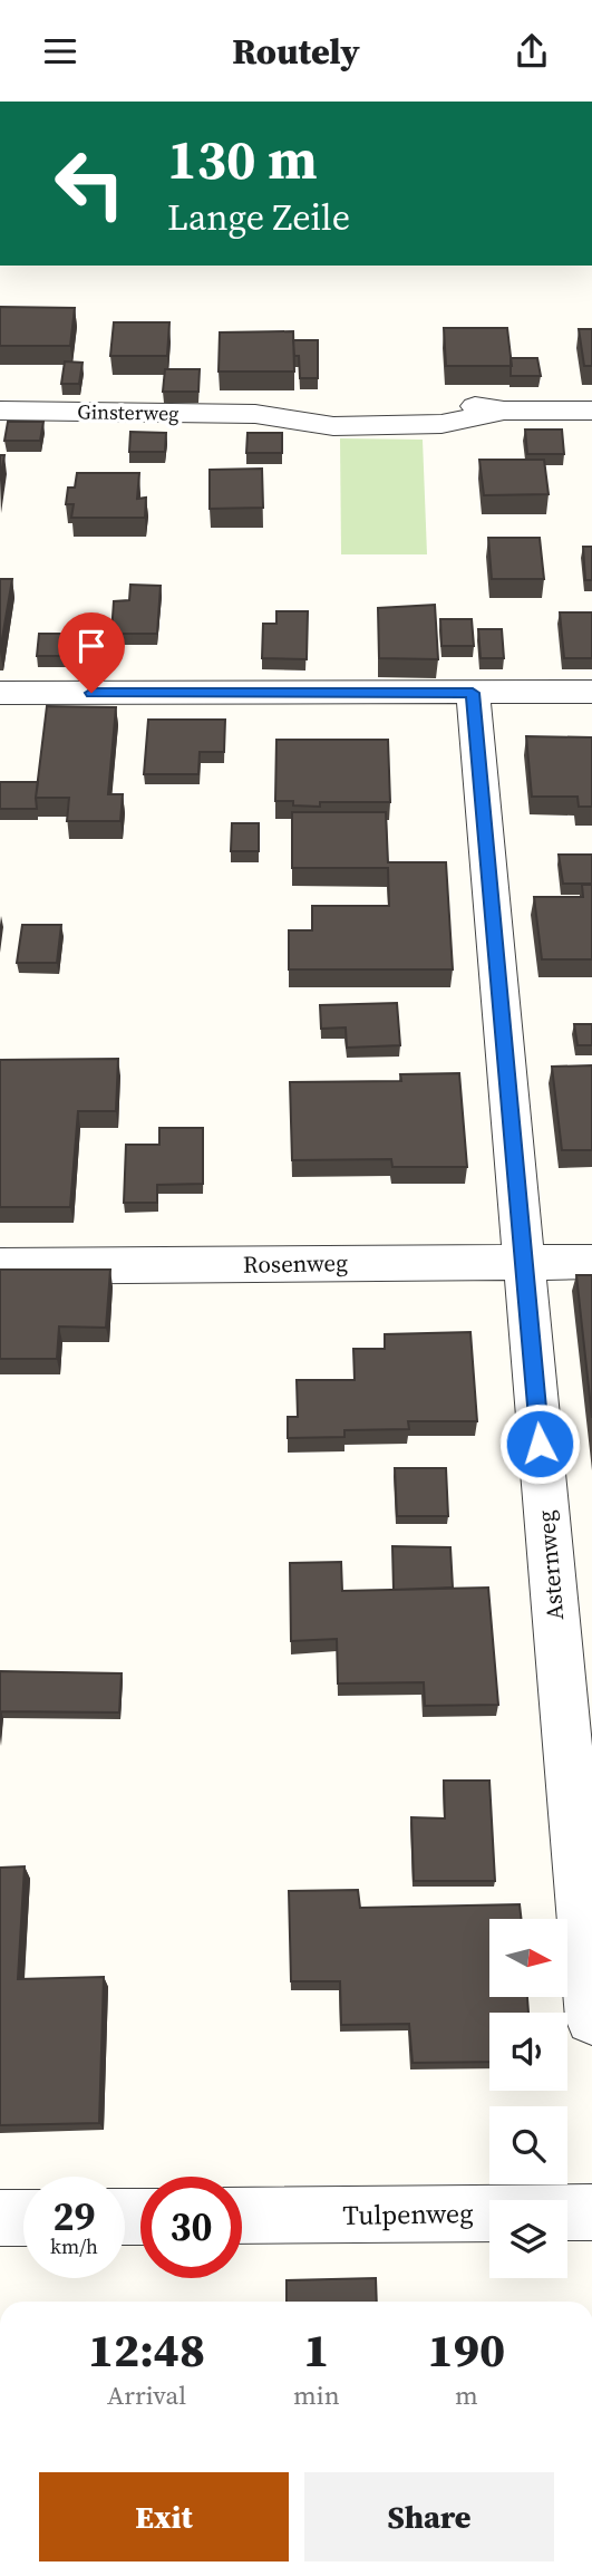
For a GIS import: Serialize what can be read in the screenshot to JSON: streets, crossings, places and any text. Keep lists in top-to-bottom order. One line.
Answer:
{"streets":{"street":["Ginsterweg","Rosenweg","Asternweg","Tulpenweg"]},"crossings":[["Rosenweg","Asternweg"]],"north":"right","page":{"header":"Routely","turn":["130 m","Lange Zeile"],"speed":"29 km/h","limit":"30","eta":["12:48","Arrival","1","min","190","m"],"buttons":["Exit","Share"]}}
